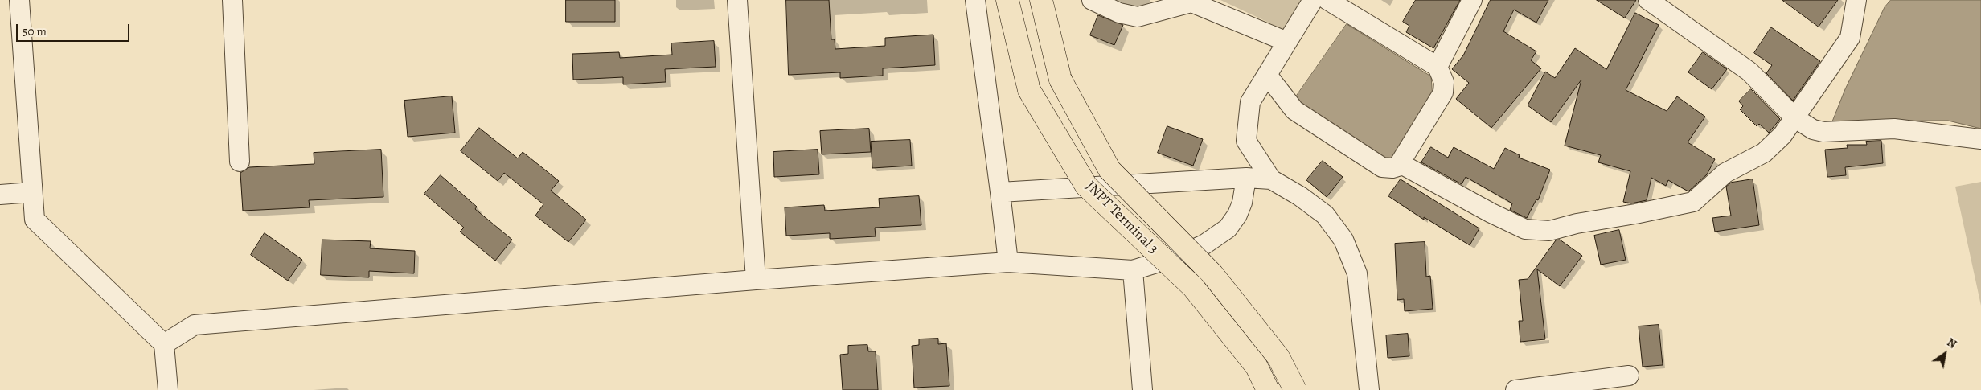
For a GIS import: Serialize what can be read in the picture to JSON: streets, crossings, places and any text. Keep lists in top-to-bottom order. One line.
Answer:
{"streets":{"main road":["JNPT Terminal 3"]},"scale_bar":"50 m","north":"top right"}
